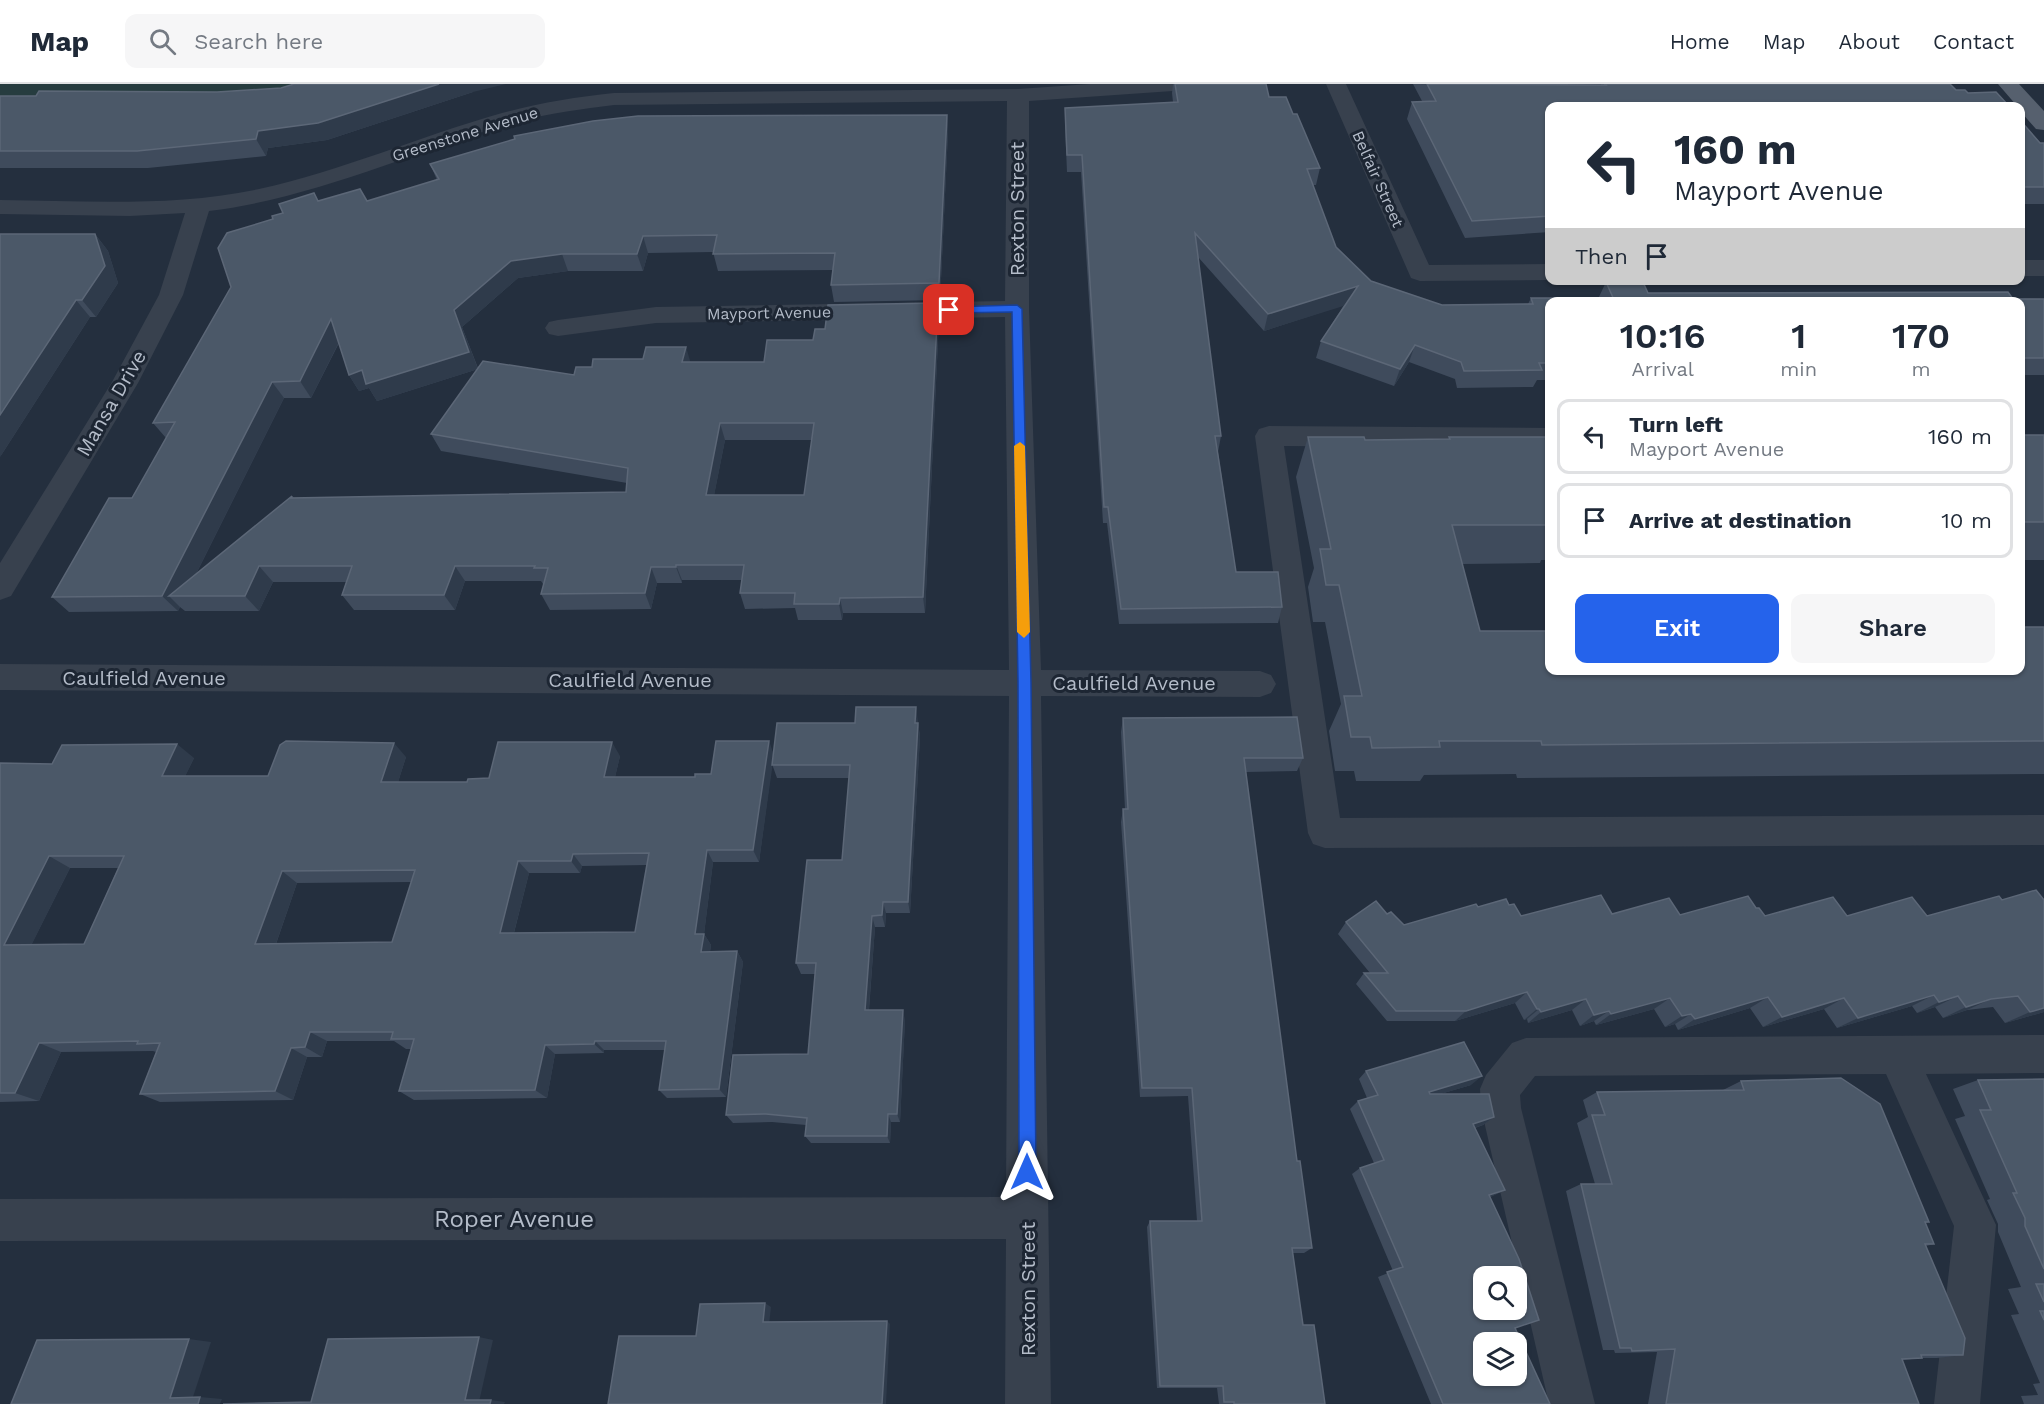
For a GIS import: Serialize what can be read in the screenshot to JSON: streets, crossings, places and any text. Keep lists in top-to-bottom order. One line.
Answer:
{"streets":{"street":["Greenstone Avenue","Belfair Street","Rexton Street","Mayport Avenue","Mansa Drive","Caulfield Avenue","Roper Avenue"]},"crossings":[["Greenstone Avenue","Rexton Street"],["Greenstone Avenue","Mansa Drive"],["Rexton Street","Mayport Avenue"],["Rexton Street","Caulfield Avenue"],["Rexton Street","Roper Avenue"]],"page":{"header":"Map","search":"Search here","nav":["Home","Map","About","Contact"],"turn":["160 m","Mayport Avenue"],"then":"Then","eta":["10:16","Arrival","1","min","170","m"],"list":[{"name":"Turn left","note":"Mayport Avenue","value":"160 m"},{"name":"Arrive at destination","value":"10 m"}],"buttons":["Exit","Share"]}}
